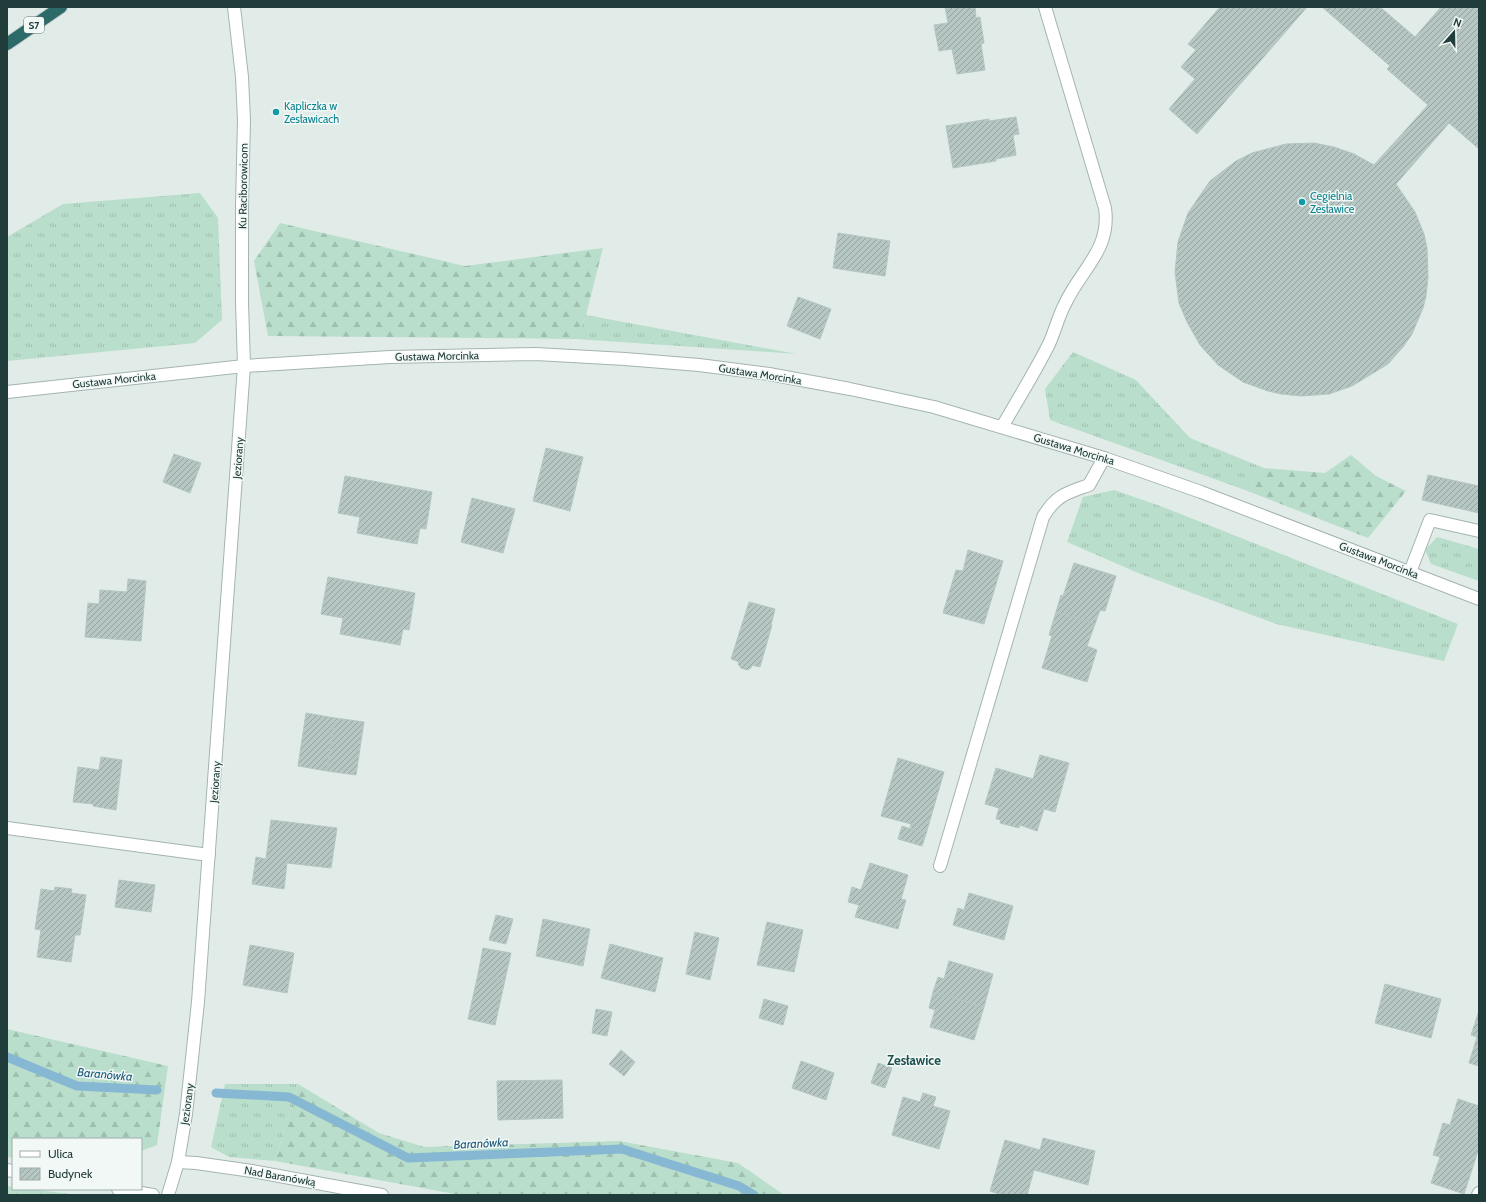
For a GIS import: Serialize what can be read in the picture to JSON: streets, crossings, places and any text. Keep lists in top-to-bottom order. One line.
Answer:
{"streets":{"highway":["S7"],"street":["Ku Raciborowicom","Gustawa Morcinka","Jeziorany","Nad Baranówką"]},"crossings":[["Ku Raciborowicom","Gustawa Morcinka"],["Ku Raciborowicom","Jeziorany"],["Gustawa Morcinka","Jeziorany"],["Jeziorany","Nad Baranówką"]],"districts":["Zesławice"],"water":["Baranówka"],"places":["Kapliczka w Zesławicach","Cegielnia Zesławice"],"legend":["Ulica","Budynek"],"north":"top"}
